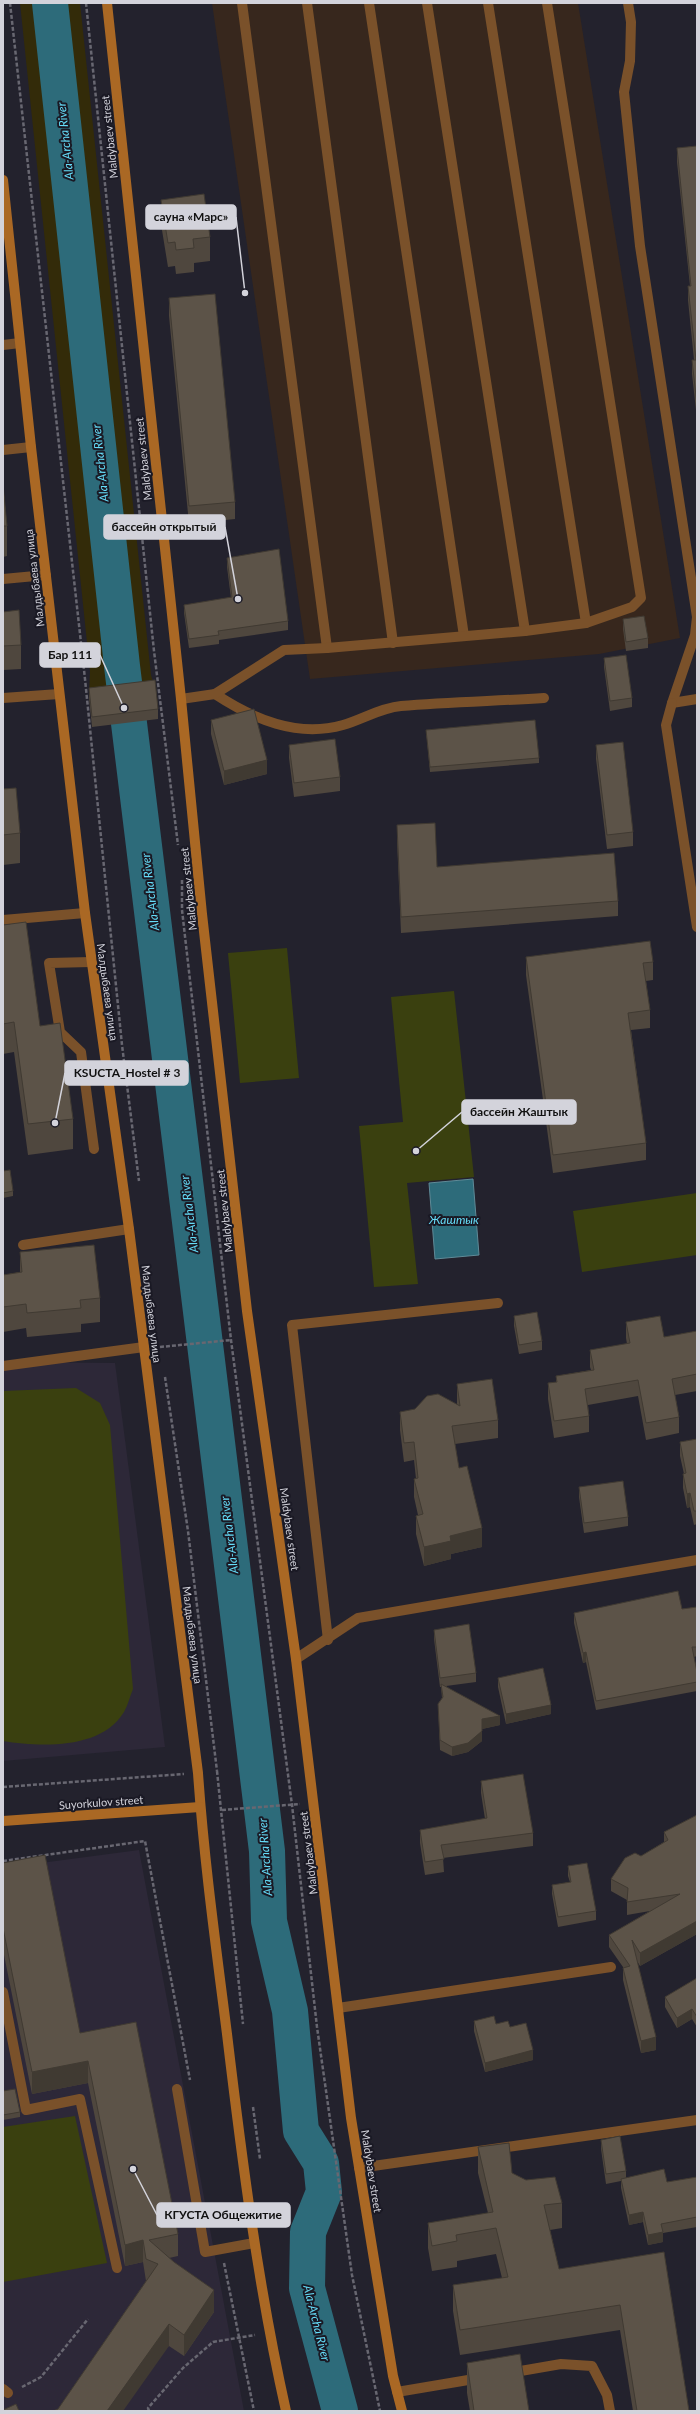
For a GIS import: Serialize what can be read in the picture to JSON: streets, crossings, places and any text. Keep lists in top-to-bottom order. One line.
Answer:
{"streets":{"street":["Maldybaev street","Малдыбаева улица","Suyorkulov street"]},"crossings":[["Малдыбаева улица","Suyorkulov street"]],"water":["Ala-Archa River","Жаштык"],"places":["сауна «Марс»","бассейн открытый","Бар 111","KSUCTA_Hostel # 3","бассейн Жаштык","КГУСТА Общежитие"]}
